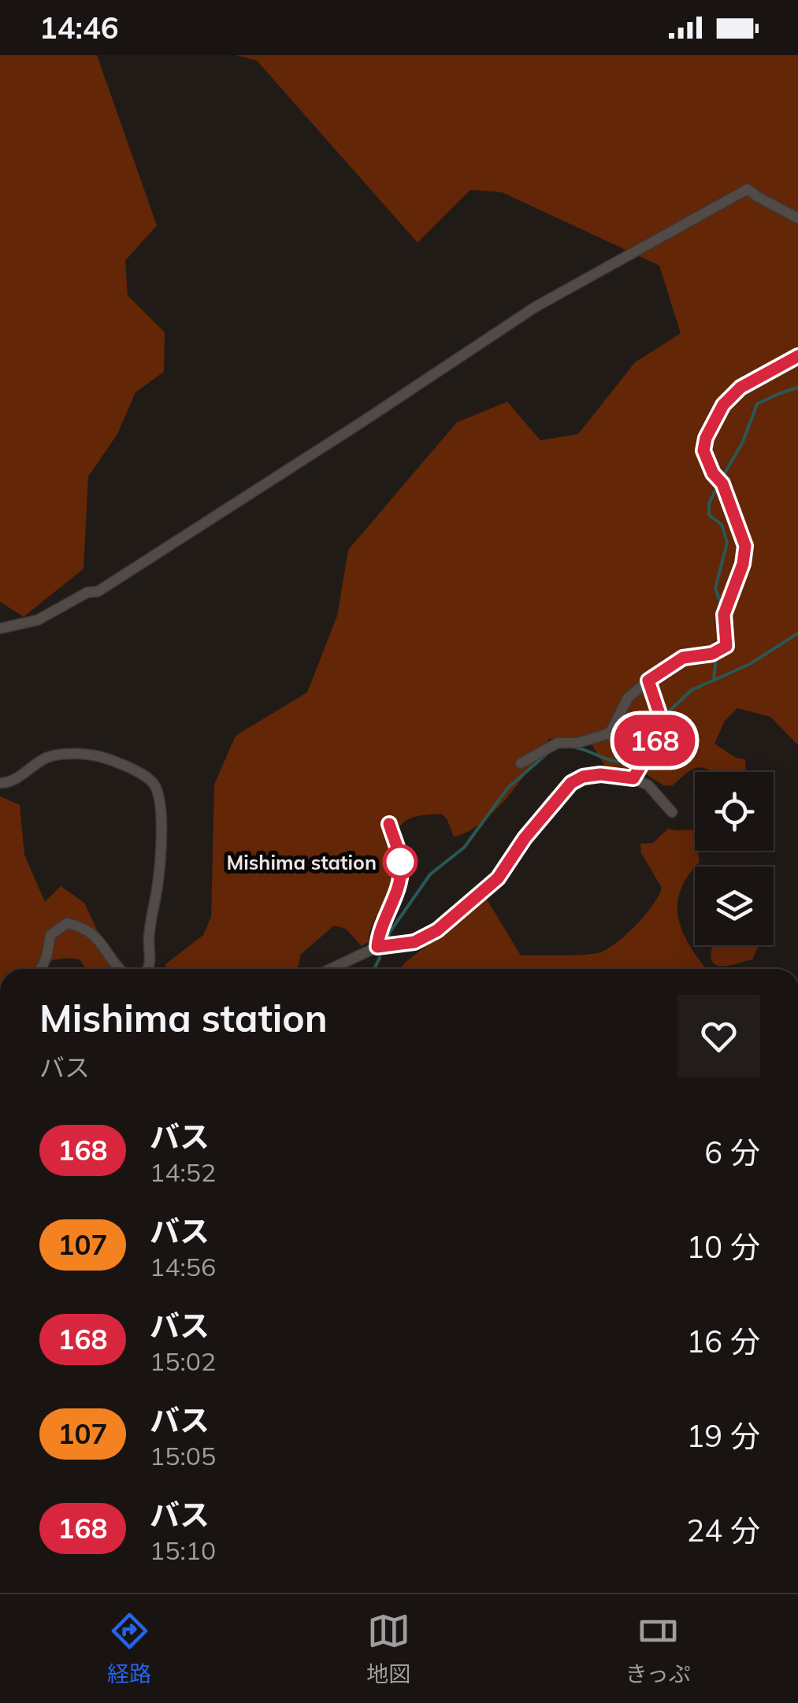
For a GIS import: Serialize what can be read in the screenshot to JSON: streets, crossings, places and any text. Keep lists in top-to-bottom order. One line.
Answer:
{"places":["Mishima station"],"lines":["bus line 168"],"page":{"status":"14:46","on_map":"168","heading":["Mishima station","バス"],"list":[{"mark":"168","name":"バス","note":"14:52","value":"6 分"},{"mark":"107","name":"バス","note":"14:56","value":"10 分"},{"mark":"168","name":"バス","note":"15:02","value":"16 分"},{"mark":"107","name":"バス","note":"15:05","value":"19 分"},{"mark":"168","name":"バス","note":"15:10","value":"24 分"}],"tabs":["経路","地図","きっぷ"]}}
